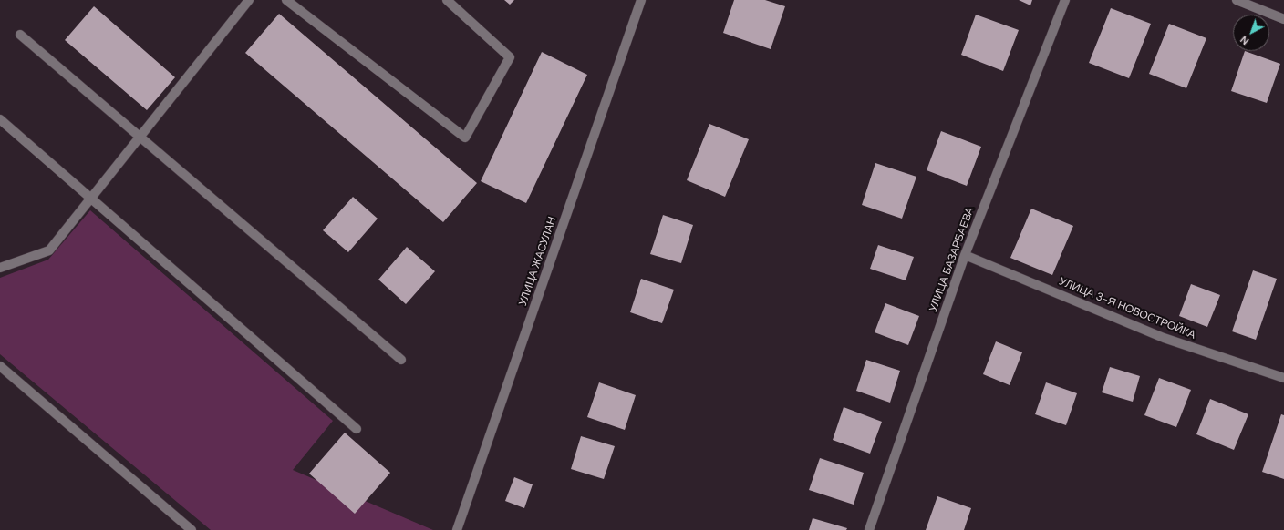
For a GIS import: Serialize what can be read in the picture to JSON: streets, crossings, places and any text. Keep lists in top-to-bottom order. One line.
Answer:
{"streets":{"street":["УЛИЦА БАЗАРБАЕВА","УЛИЦА ЖАСУЛАН","УЛИЦА 3-Я НОВОСТРОЙКА"]},"crossings":[["УЛИЦА БАЗАРБАЕВА","УЛИЦА 3-Я НОВОСТРОЙКА"]],"north":"bottom left"}
